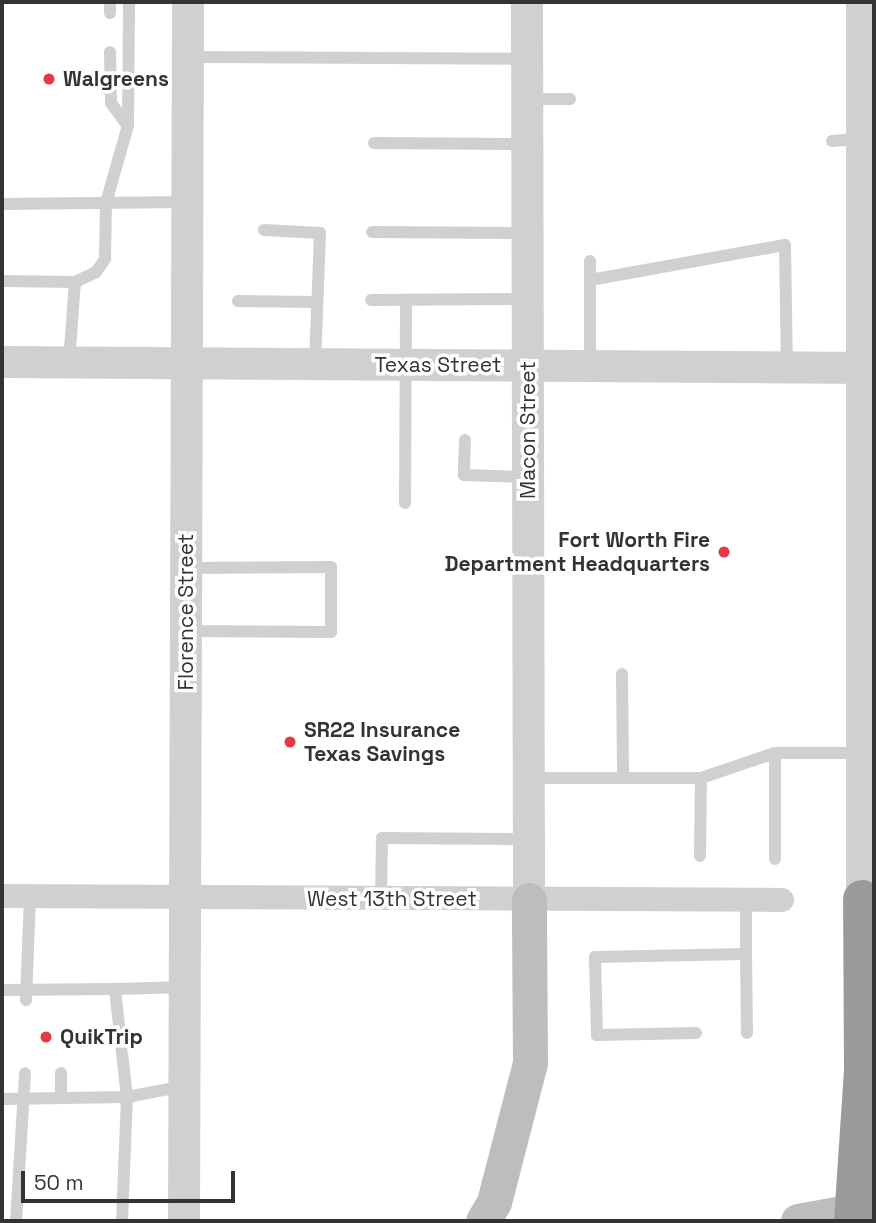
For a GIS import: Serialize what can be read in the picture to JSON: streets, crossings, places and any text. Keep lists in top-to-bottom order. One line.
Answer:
{"streets":{"street":["Texas Street","Macon Street","Florence Street","West 13th Street"]},"crossings":[["Texas Street","Macon Street"],["Texas Street","Florence Street"],["Macon Street","West 13th Street"],["Florence Street","West 13th Street"]],"places":["Walgreens","Fort Worth Fire Department Headquarters","SR22 Insurance Texas Savings","QuikTrip"],"scale_bar":"50 m"}
